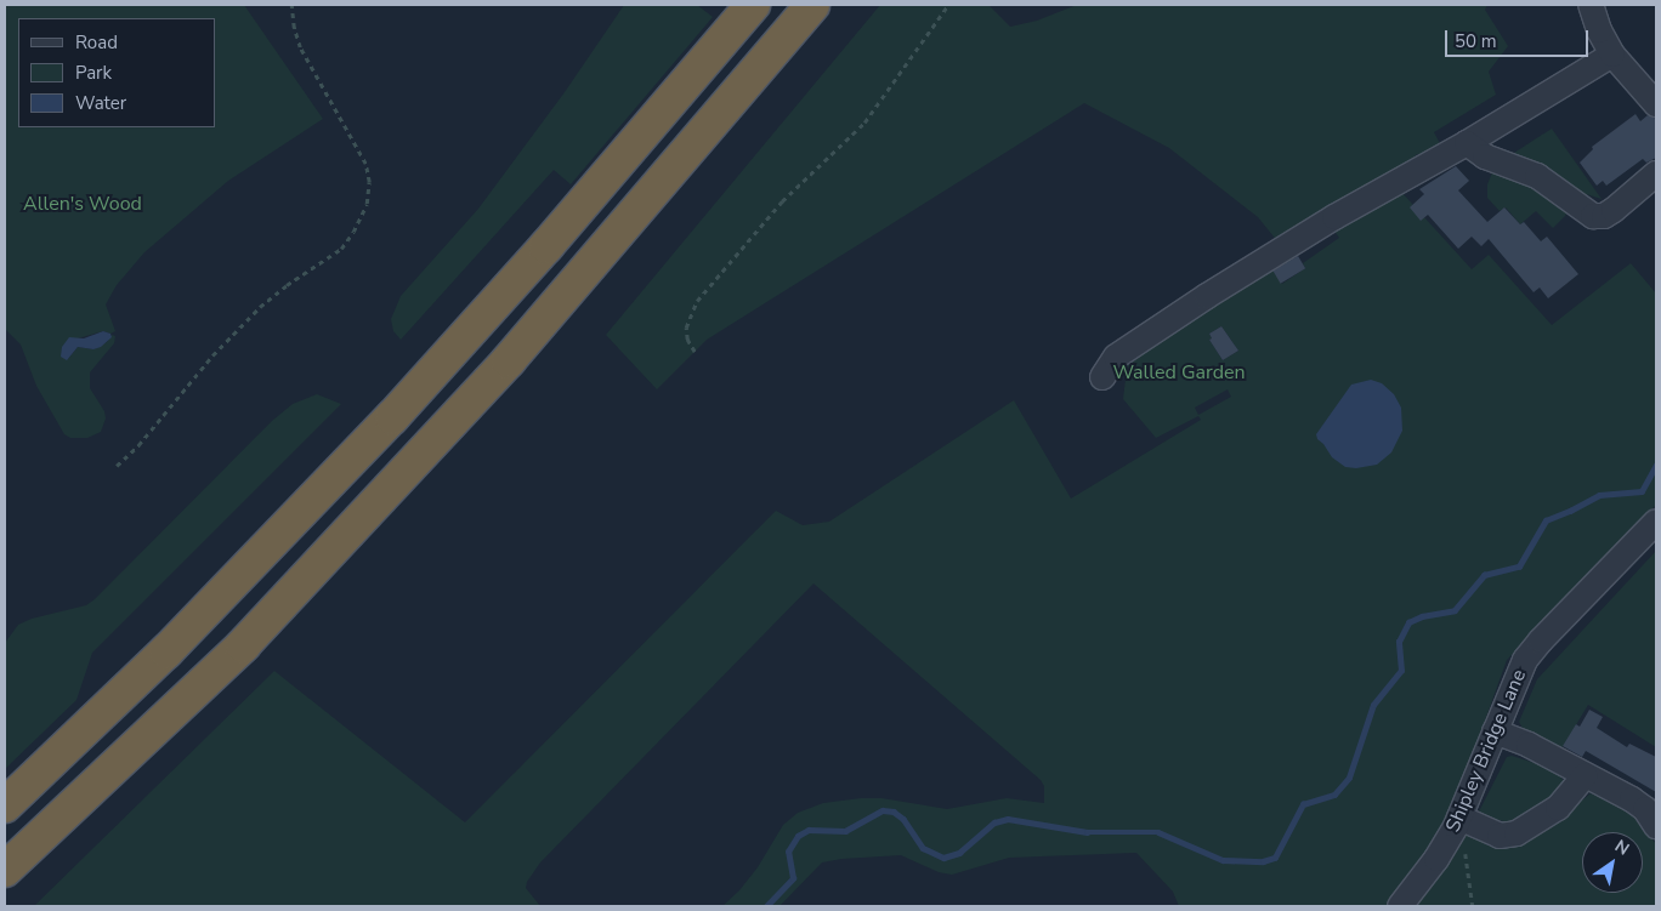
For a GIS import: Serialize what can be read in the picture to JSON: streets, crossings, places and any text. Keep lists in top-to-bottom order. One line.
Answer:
{"streets":{"street":["Shipley Bridge Lane"]},"parks":["Allen's Wood","Walled Garden"],"legend":["Road","Park","Water"],"scale_bar":"50 m","north":"top right"}
